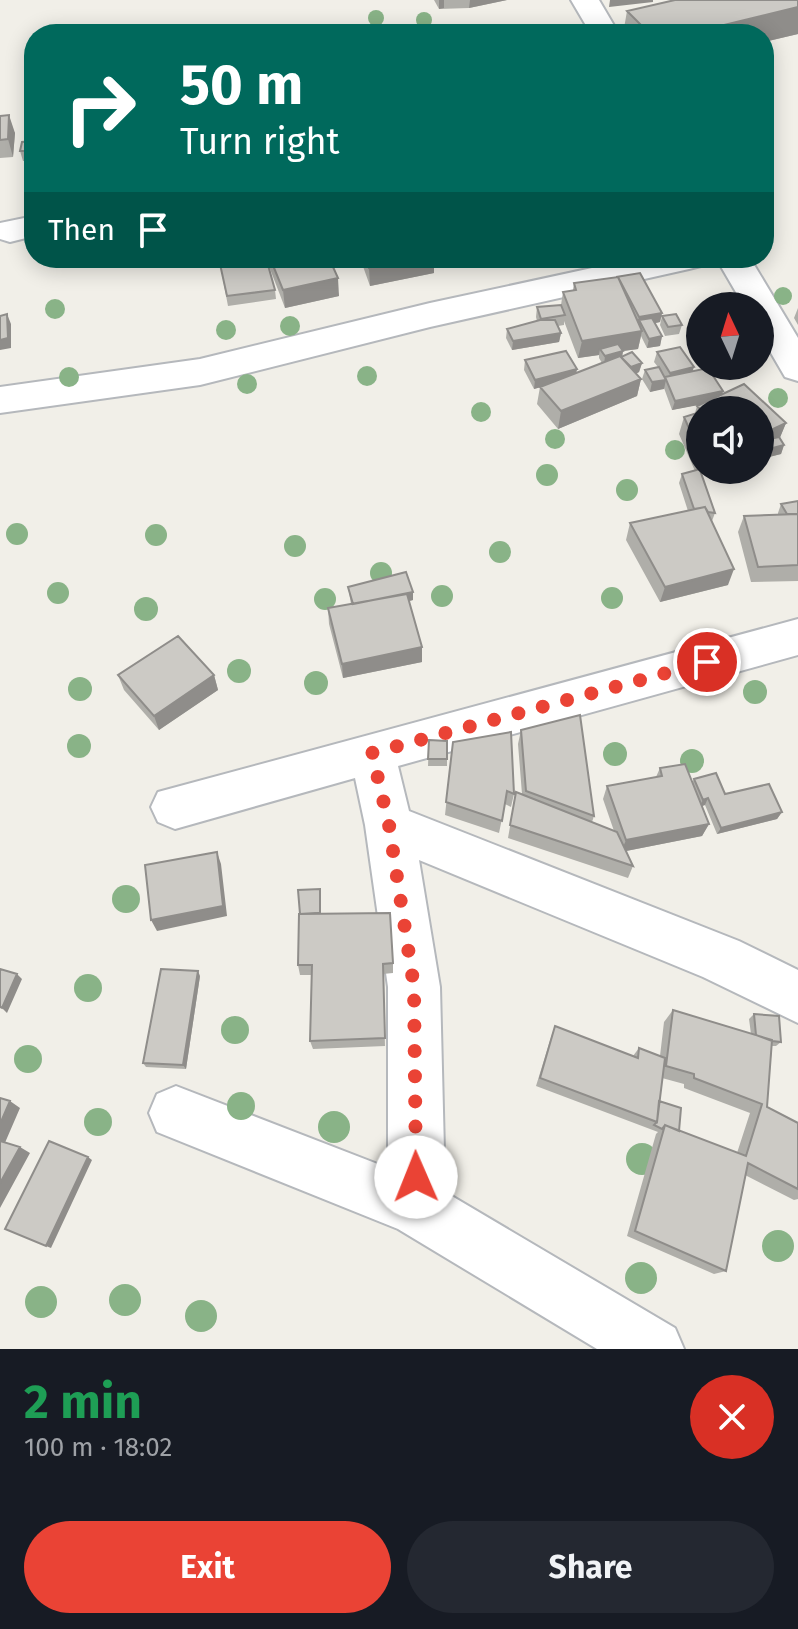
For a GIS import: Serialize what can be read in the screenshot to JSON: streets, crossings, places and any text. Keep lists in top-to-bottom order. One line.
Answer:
{"north":"top","page":{"turn":["50 m","Turn right"],"then":"Then","heading":["2 min","100 m · 18:02"],"buttons":["Exit","Share"]}}
